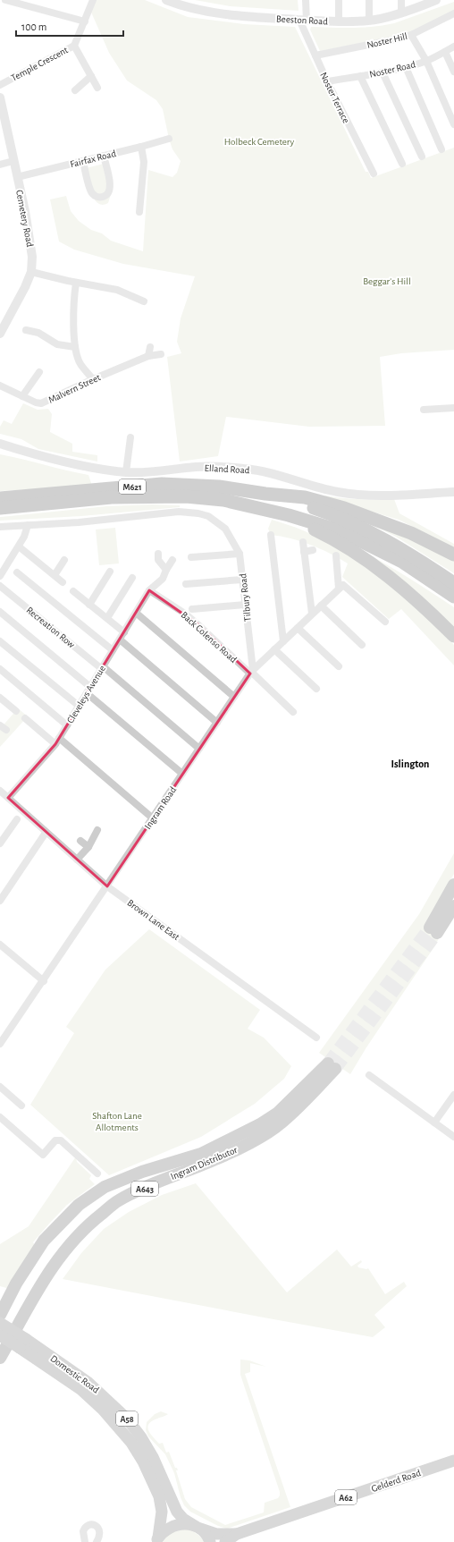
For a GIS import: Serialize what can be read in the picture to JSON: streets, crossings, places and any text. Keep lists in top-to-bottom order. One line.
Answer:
{"streets":{"highway":["M621","Ingram Distributor","A643"],"main road":["Domestic Road","A58","Gelderd Road","A62"],"street":["Beeston Road","Noster Hill","Temple Crescent","Noster Road","Noster Terrace","Fairfax Road","Cemetery Road","Malvern Street","Elland Road","Tilbury Road","Recreation Row","Back Colenso Road","Cleveleys Avenue","Ingram Road","Brown Lane East"]},"crossings":[["Beeston Road","Noster Terrace"],["Noster Hill","Noster Terrace"],["Noster Road","Noster Terrace"],["Fairfax Road","Cemetery Road"],["Tilbury Road","Back Colenso Road"],["Tilbury Road","Ingram Road"],["Recreation Row","Cleveleys Avenue"],["Recreation Row","Ingram Road"],["Back Colenso Road","Cleveleys Avenue"],["Back Colenso Road","Ingram Road"],["Cleveleys Avenue","Brown Lane East"],["Ingram Road","Brown Lane East"],["Domestic Road","A58"],["Domestic Road","Gelderd Road"],["A58","Gelderd Road"]],"districts":["Islington"],"parks":["Holbeck Cemetery","Beggar's Hill","Shafton Lane Allotments"],"scale_bar":"100 m"}
